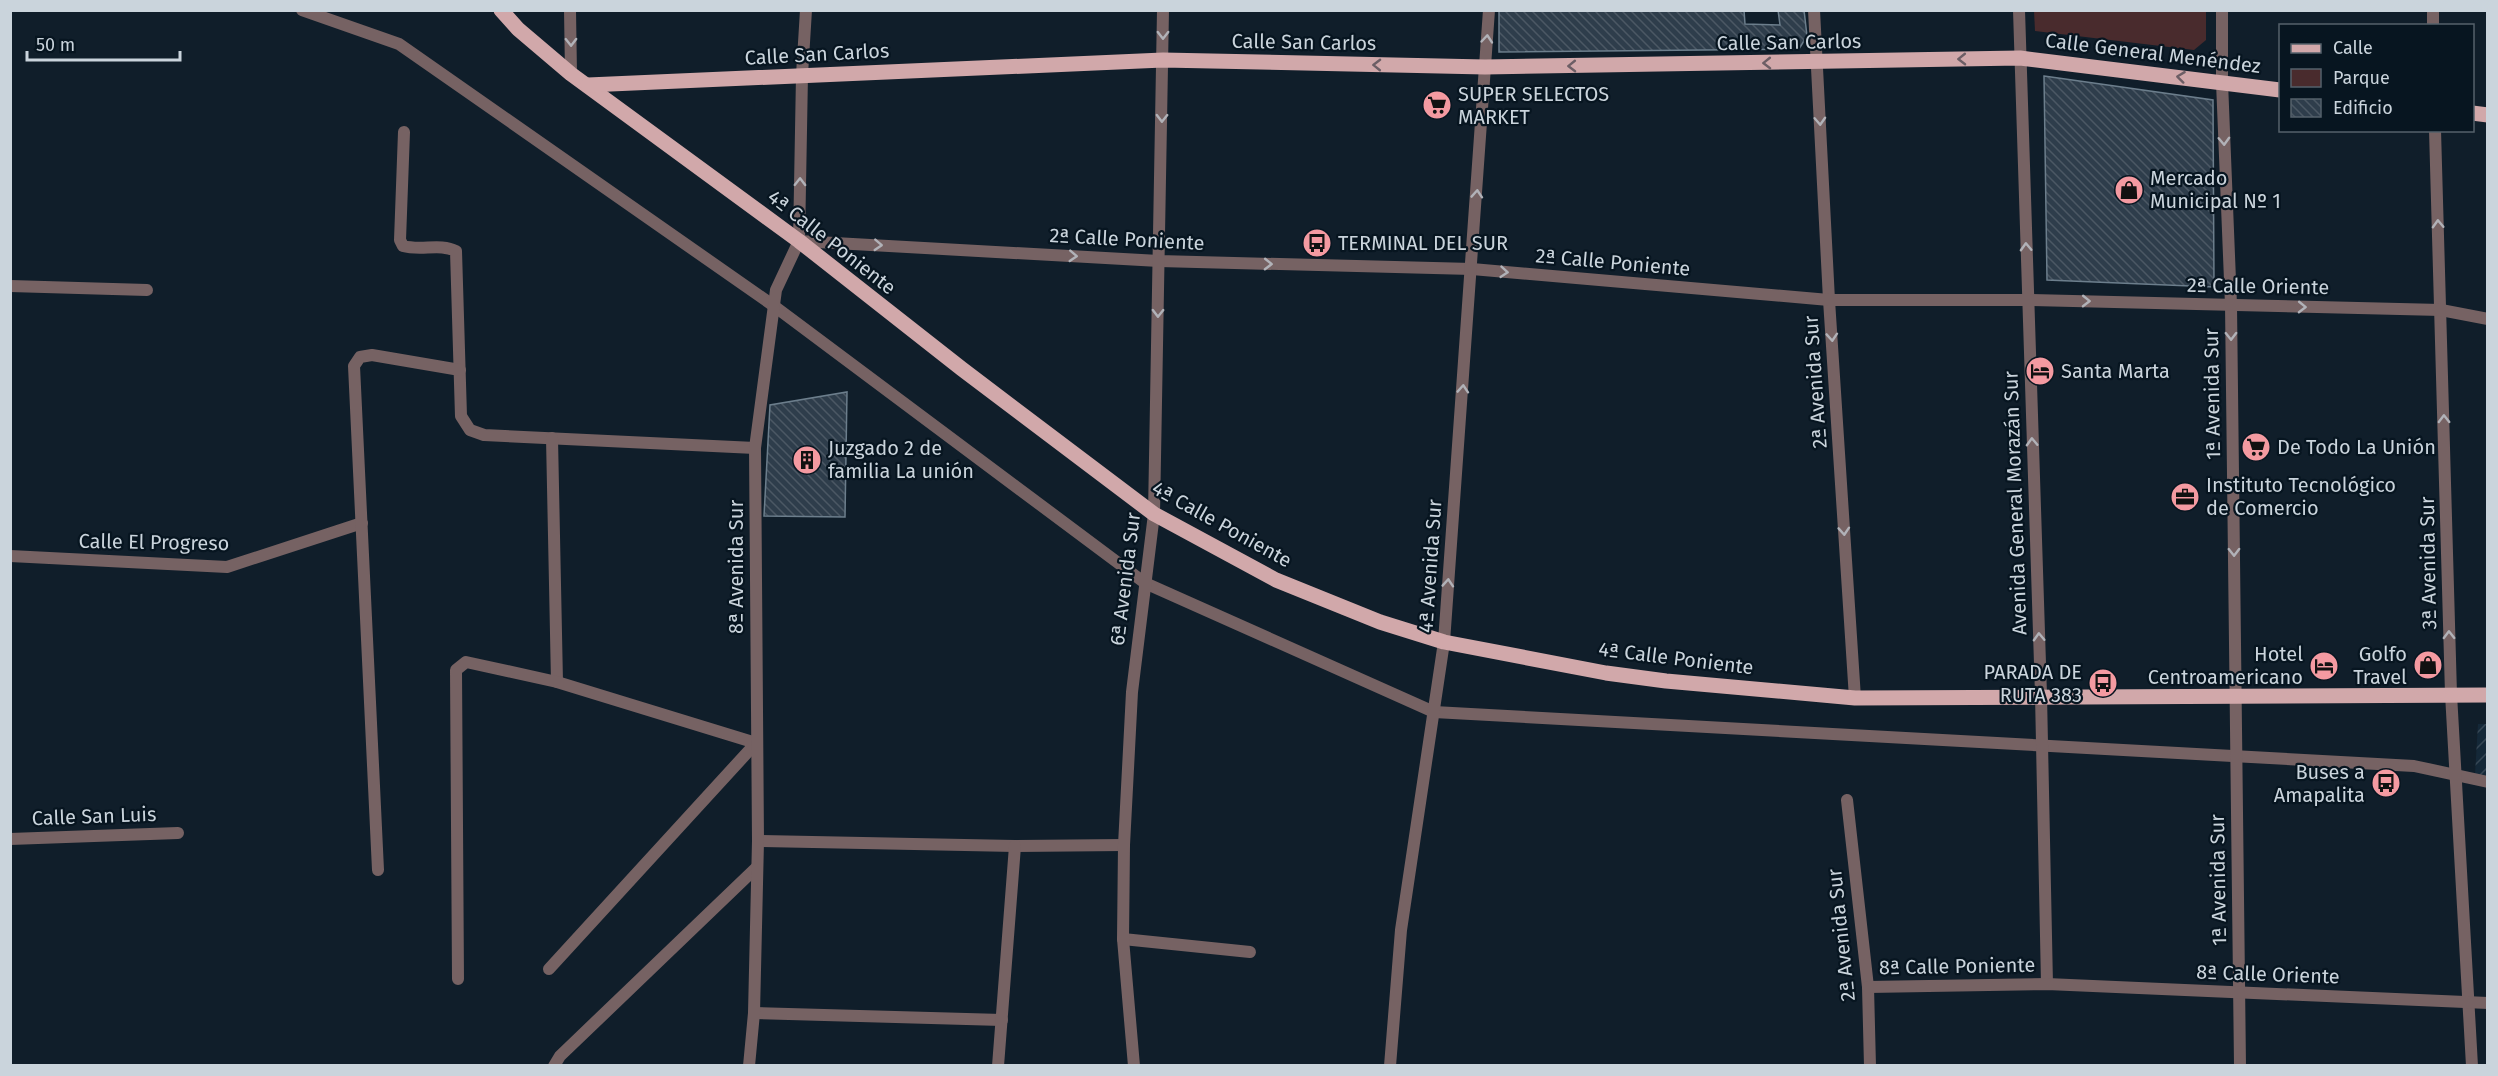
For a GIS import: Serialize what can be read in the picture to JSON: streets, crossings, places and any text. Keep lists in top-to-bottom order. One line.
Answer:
{"streets":{"main road":["Calle San Carlos","Calle General Menéndez","4ª Calle Poniente"],"street":["2ª Calle Poniente","2ª Calle Oriente","2ª Avenida Sur","1ª Avenida Sur","Avenida General Morazán Sur","Calle El Progreso","3ª Avenida Sur","4ª Avenida Sur","8ª Avenida Sur","6ª Avenida Sur","Calle San Luis","8ª Calle Poniente","8ª Calle Oriente"]},"crossings":[["Calle San Carlos","Calle General Menéndez"],["Calle San Carlos","4ª Calle Poniente"],["Calle San Carlos","2ª Avenida Sur"],["Calle San Carlos","Avenida General Morazán Sur"],["Calle San Carlos","4ª Avenida Sur"],["Calle San Carlos","8ª Avenida Sur"],["Calle San Carlos","6ª Avenida Sur"],["Calle General Menéndez","1ª Avenida Sur"],["Calle General Menéndez","Avenida General Morazán Sur"],["2ª Calle Poniente","4ª Calle Poniente"],["2ª Calle Poniente","2ª Calle Oriente"],["2ª Calle Poniente","2ª Avenida Sur"],["2ª Calle Poniente","Avenida General Morazán Sur"],["2ª Calle Poniente","4ª Avenida Sur"],["2ª Calle Poniente","8ª Avenida Sur"],["2ª Calle Poniente","6ª Avenida Sur"],["4ª Calle Poniente","2ª Avenida Sur"],["4ª Calle Poniente","1ª Avenida Sur"],["4ª Calle Poniente","Avenida General Morazán Sur"],["4ª Calle Poniente","3ª Avenida Sur"],["4ª Calle Poniente","4ª Avenida Sur"],["4ª Calle Poniente","8ª Avenida Sur"],["4ª Calle Poniente","6ª Avenida Sur"],["2ª Calle Oriente","1ª Avenida Sur"],["2ª Calle Oriente","Avenida General Morazán Sur"],["2ª Calle Oriente","3ª Avenida Sur"],["2ª Avenida Sur","8ª Calle Poniente"],["1ª Avenida Sur","8ª Calle Oriente"],["Avenida General Morazán Sur","8ª Calle Poniente"],["Avenida General Morazán Sur","8ª Calle Oriente"],["3ª Avenida Sur","8ª Calle Oriente"],["8ª Calle Poniente","8ª Calle Oriente"]],"one_way":["Calle San Carlos","Calle General Menéndez","2ª Calle Poniente","2ª Calle Oriente","2ª Avenida Sur","1ª Avenida Sur","Avenida General Morazán Sur","3ª Avenida Sur","4ª Avenida Sur","6ª Avenida Sur"],"places":{"supermarket":["SUPER SELECTOS MARKET","De Todo La Unión"],"shop":["Mercado Municipal Nº 1","Golfo Travel"],"bus stop":["TERMINAL DEL SUR","PARADA DE RUTA 383","Buses a Amapalita"],"hotel":["Santa Marta","Hotel Centroamericano"],"building":["Juzgado 2 de familia La unión"],"office":["Instituto Tecnológico de Comercio"]},"legend":["Calle","Parque","Edificio"],"scale_bar":"50 m"}
